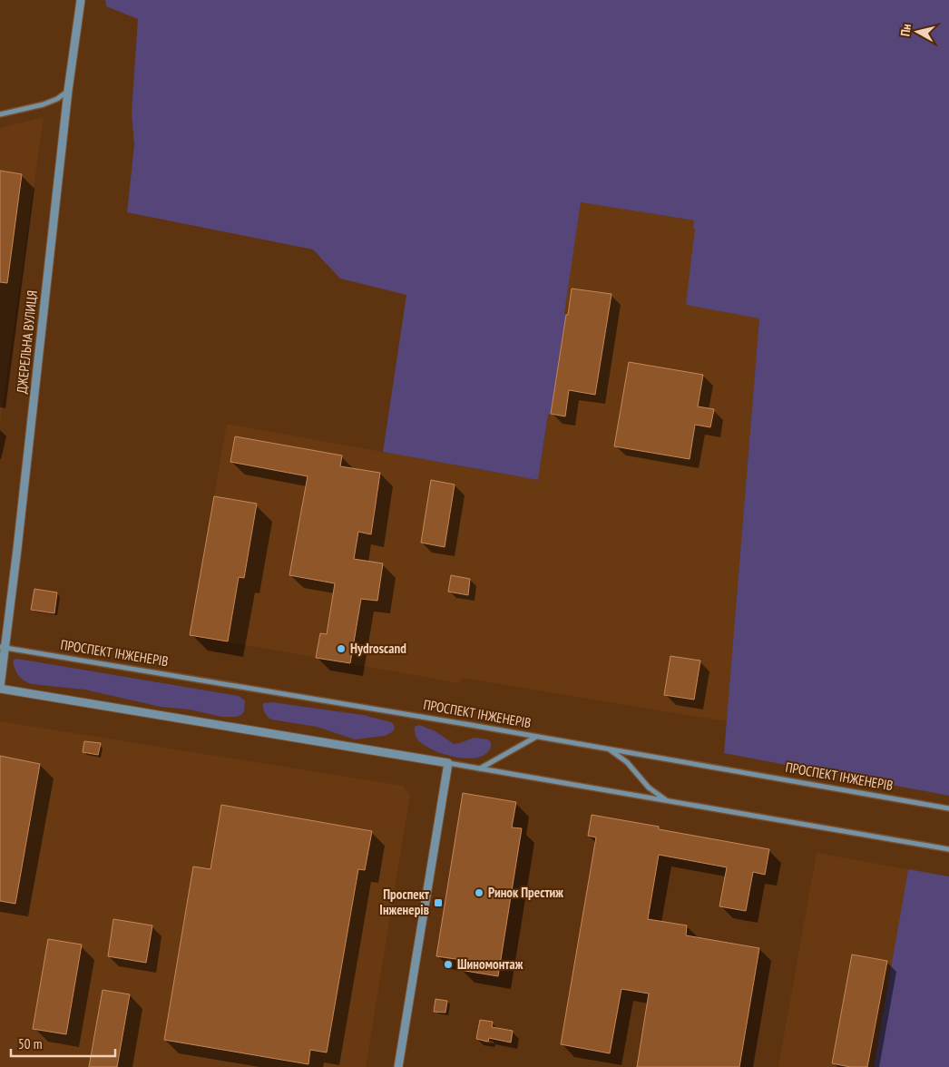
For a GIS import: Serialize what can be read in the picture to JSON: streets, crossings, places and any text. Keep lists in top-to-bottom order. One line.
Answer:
{"streets":{"street":["ДЖЕРЕЛЬНА ВУЛИЦЯ","ПРОСПЕКТ ІНЖЕНЕРІВ"]},"crossings":[["ДЖЕРЕЛЬНА ВУЛИЦЯ","ПРОСПЕКТ ІНЖЕНЕРІВ"]],"places":{"other":["Hydroscand","Ринок Престиж","Шиномонтаж"],"transit":["Проспект Інженерів"]},"scale_bar":"50 m","north":"left"}
